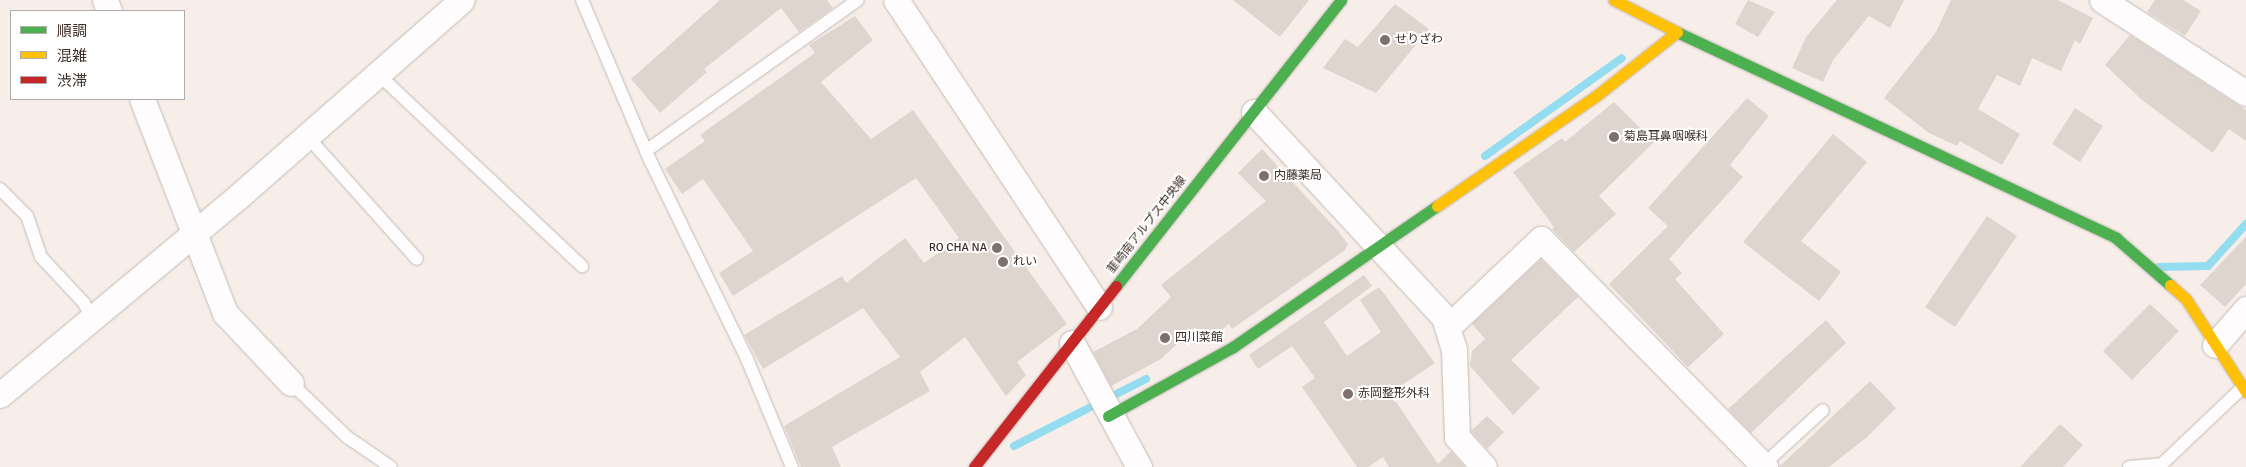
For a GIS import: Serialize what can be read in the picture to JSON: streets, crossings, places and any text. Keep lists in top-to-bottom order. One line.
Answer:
{"streets":{"street":["韮崎南アルプス中央線"]},"places":["せりざわ","菊島耳鼻咽喉科","内藤薬局","RO CHA NA","れい","四川菜館","赤岡整形外科"],"legend":["順調","混雑","渋滞"]}
